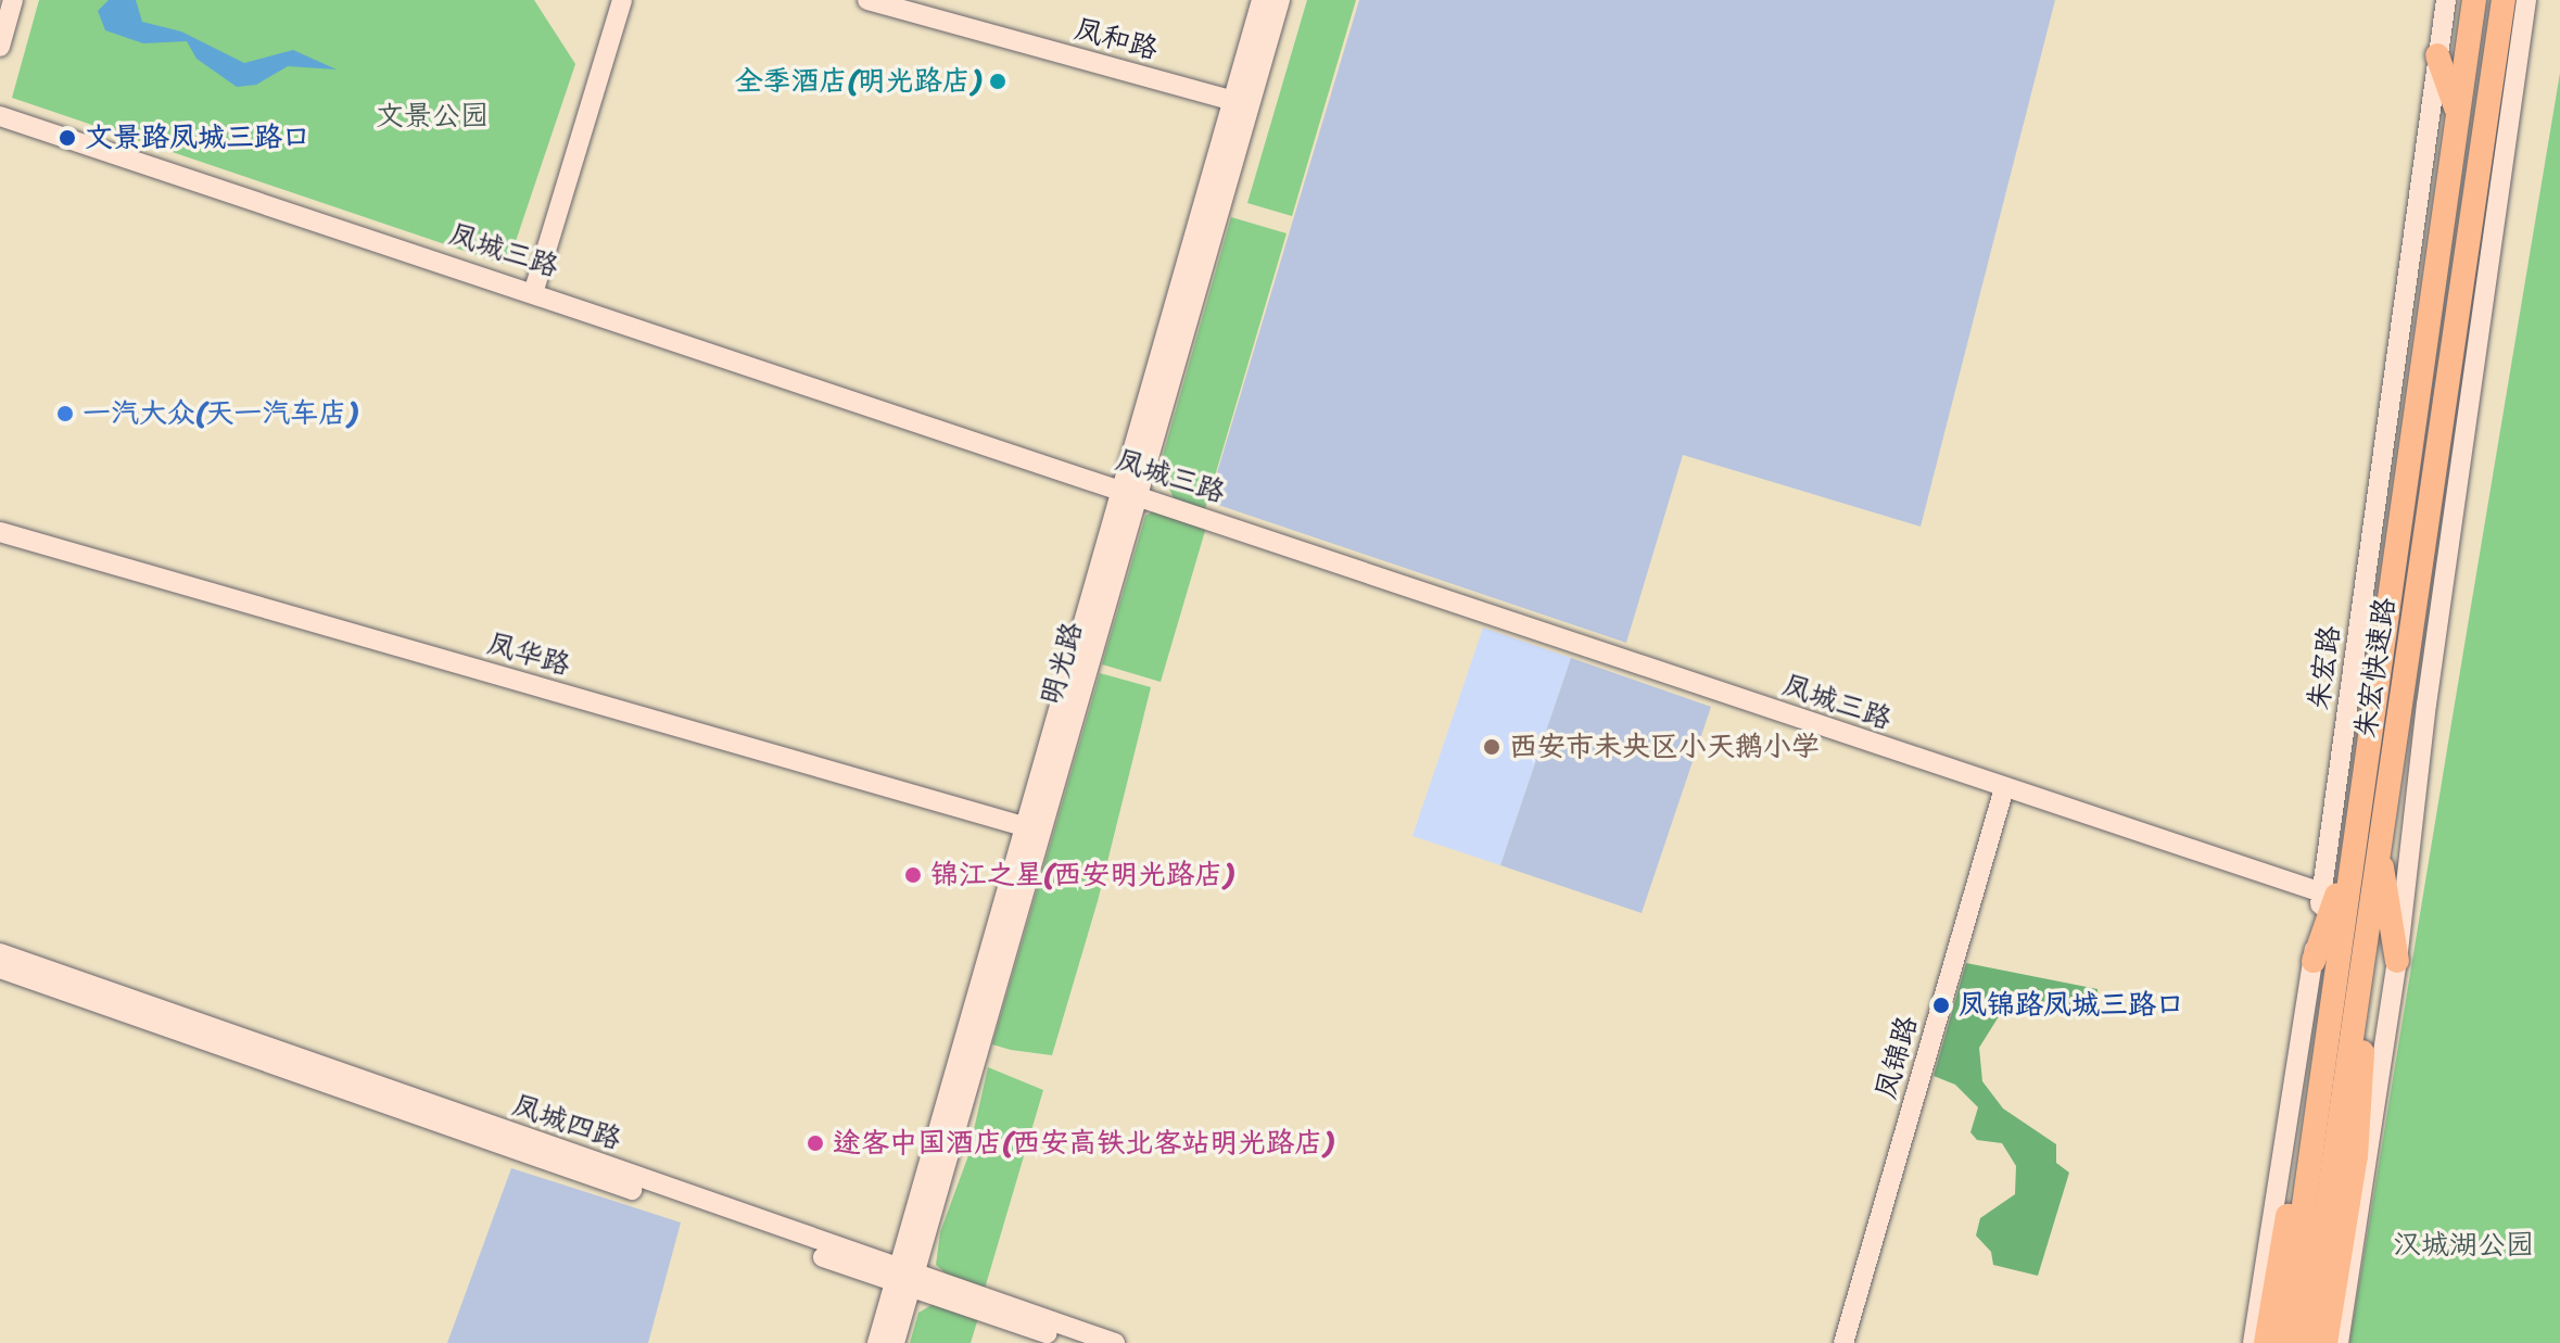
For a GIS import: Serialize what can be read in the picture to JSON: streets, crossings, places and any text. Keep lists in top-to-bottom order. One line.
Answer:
{"streets":{"highway":["朱宏快速路"],"street":["凤和路","凤城三路","凤华路","明光路","朱宏路","凤锦路","凤城四路"]},"crossings":[["凤和路","明光路"],["凤城三路","明光路"],["凤城三路","朱宏路"],["凤城三路","凤锦路"],["凤华路","明光路"],["明光路","凤城四路"],["朱宏路","朱宏快速路"]],"parks":["文景公园","汉城湖公园"],"places":["全季酒店(明光路店)","文景路凤城三路口","一汽大众(天一汽车店)","西安市未央区小天鹅小学","锦江之星(西安明光路店)","凤锦路凤城三路口","途客中国酒店(西安高铁北客站明光路店)"]}
